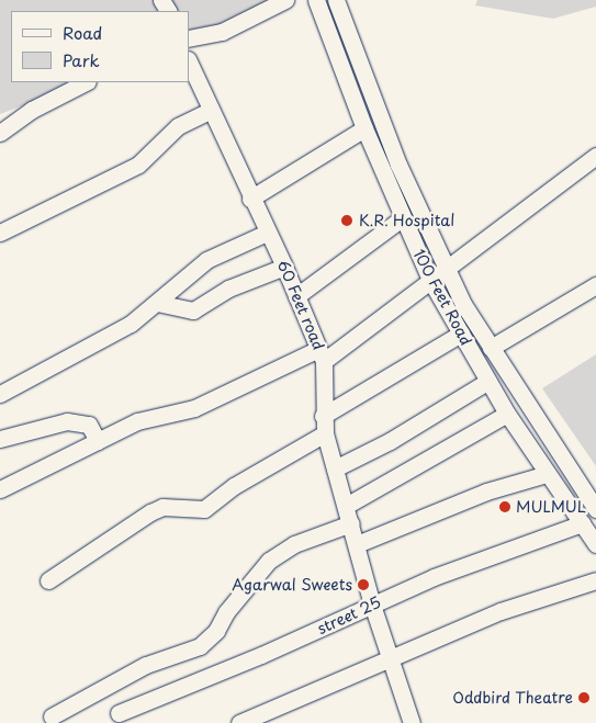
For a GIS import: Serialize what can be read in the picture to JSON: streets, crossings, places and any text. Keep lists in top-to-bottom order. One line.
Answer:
{"streets":{"street":["100 Feet Road","60 Feet road","street 25"]},"crossings":[["100 Feet Road","street 25"],["60 Feet road","street 25"]],"places":["K.R. Hospital","MULMUL","Agarwal Sweets","Oddbird Theatre"],"legend":["Road","Park"]}
